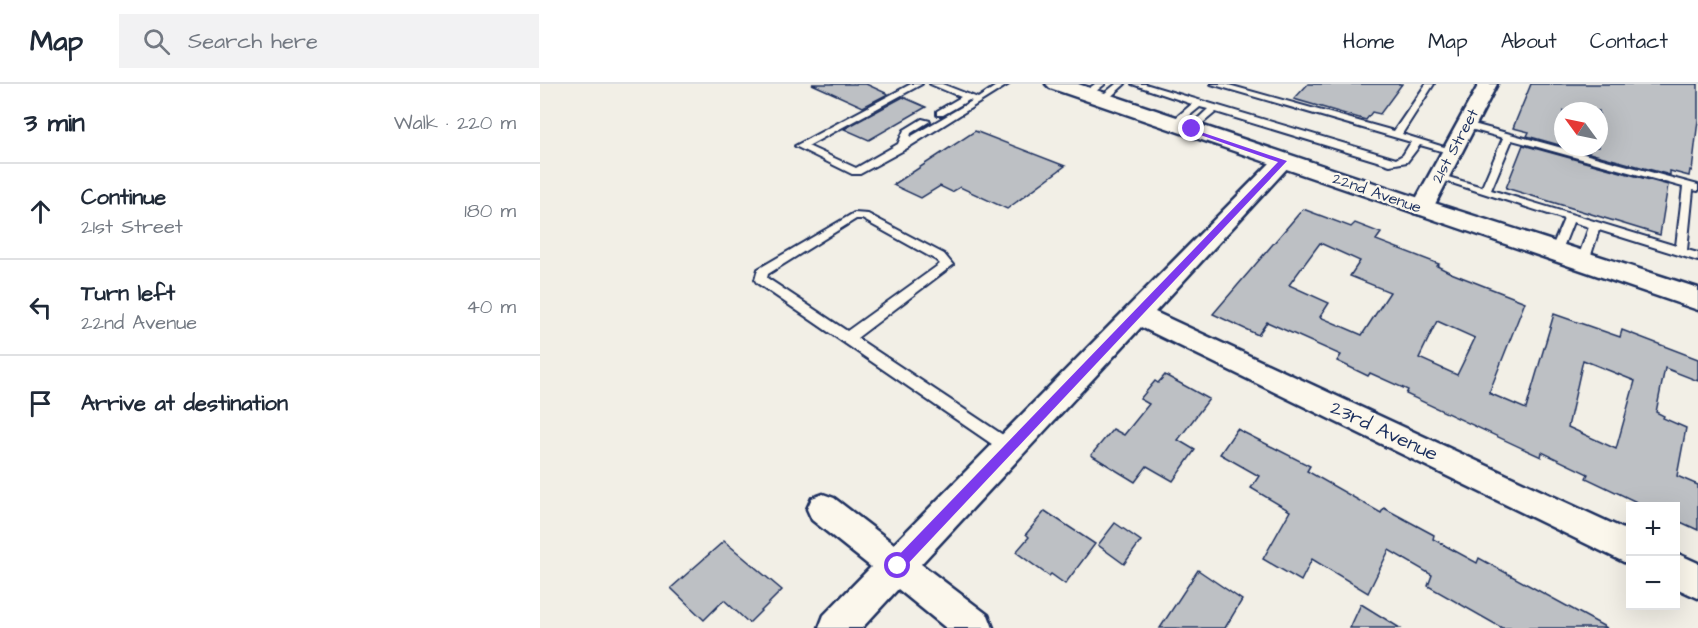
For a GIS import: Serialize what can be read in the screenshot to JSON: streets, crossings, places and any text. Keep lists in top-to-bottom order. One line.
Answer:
{"streets":{"street":["21st Street","22nd Avenue","23rd Avenue"]},"crossings":[["21st Street","22nd Avenue"]],"north":"top left","page":{"header":"Map","search":"Search here","nav":["Home","Map","About","Contact"],"heading":["3 min","Walk · 220 m"],"list":[["Continue","21st Street","180 m"],["Turn left","22nd Avenue","40 m"],"Arrive at destination"],"map_buttons":["+","−"]}}
